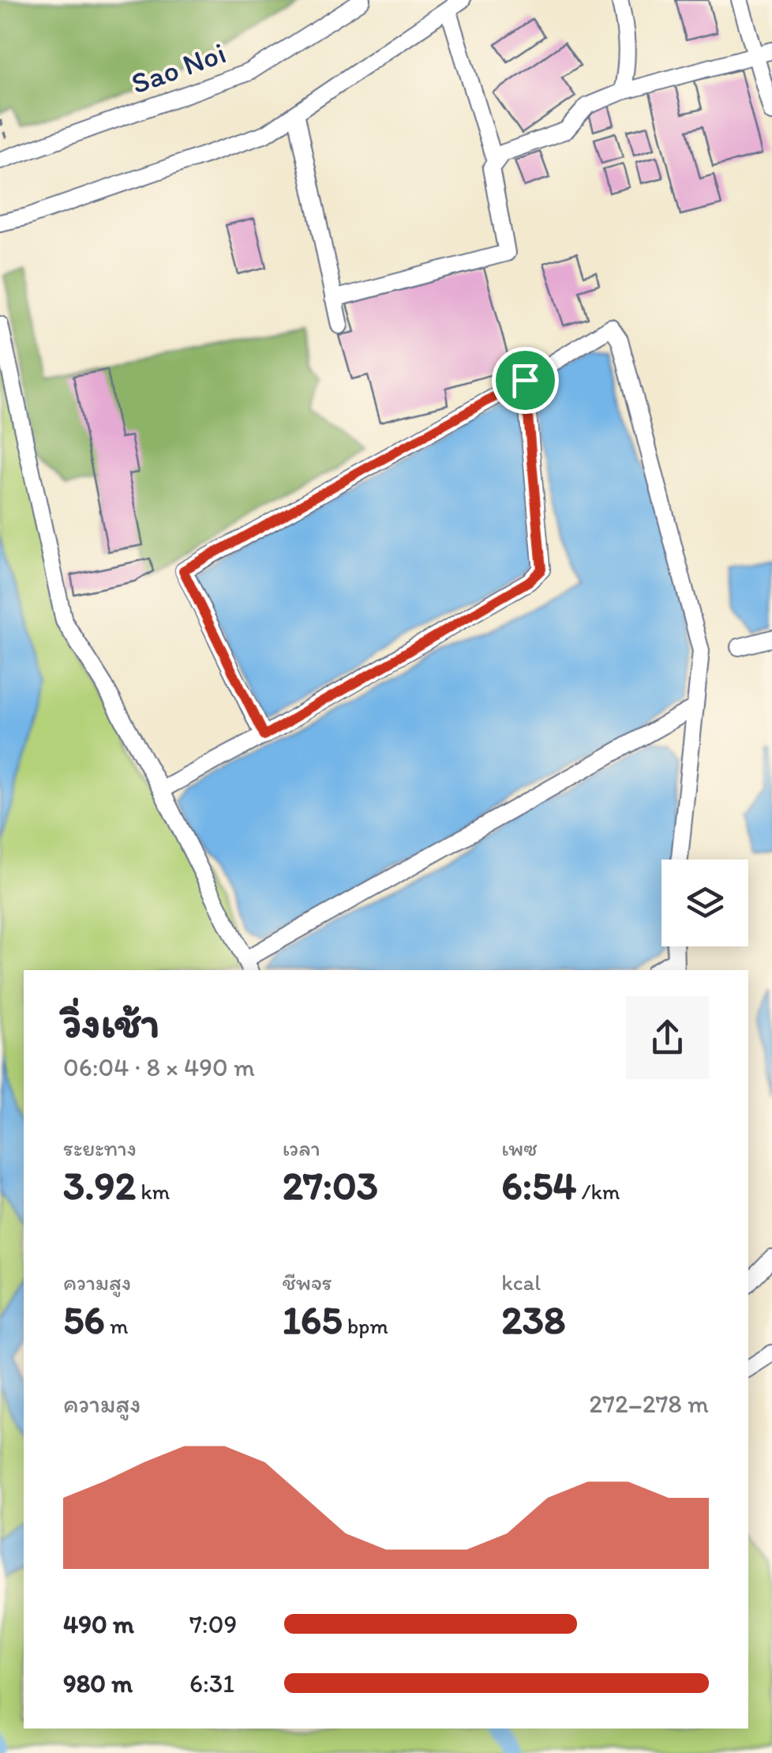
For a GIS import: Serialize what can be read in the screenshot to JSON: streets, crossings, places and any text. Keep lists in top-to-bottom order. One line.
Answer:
{"streets":{"street":["Sao Noi"]},"page":{"heading":["วิ่งเช้า","06:04 · 8 × 490 m"],"stats":[["ระยะทาง","3.92 km"],["เวลา","27:03"],["เพซ","6:54 /km"],["ความสูง","56 m"],["ชีพจร","165 bpm"],["kcal","238"]],"chart":["ความสูง","272–278 m"],"list":[{"name":"490 m","note":"7:09"},{"name":"980 m","note":"6:31"}]}}
